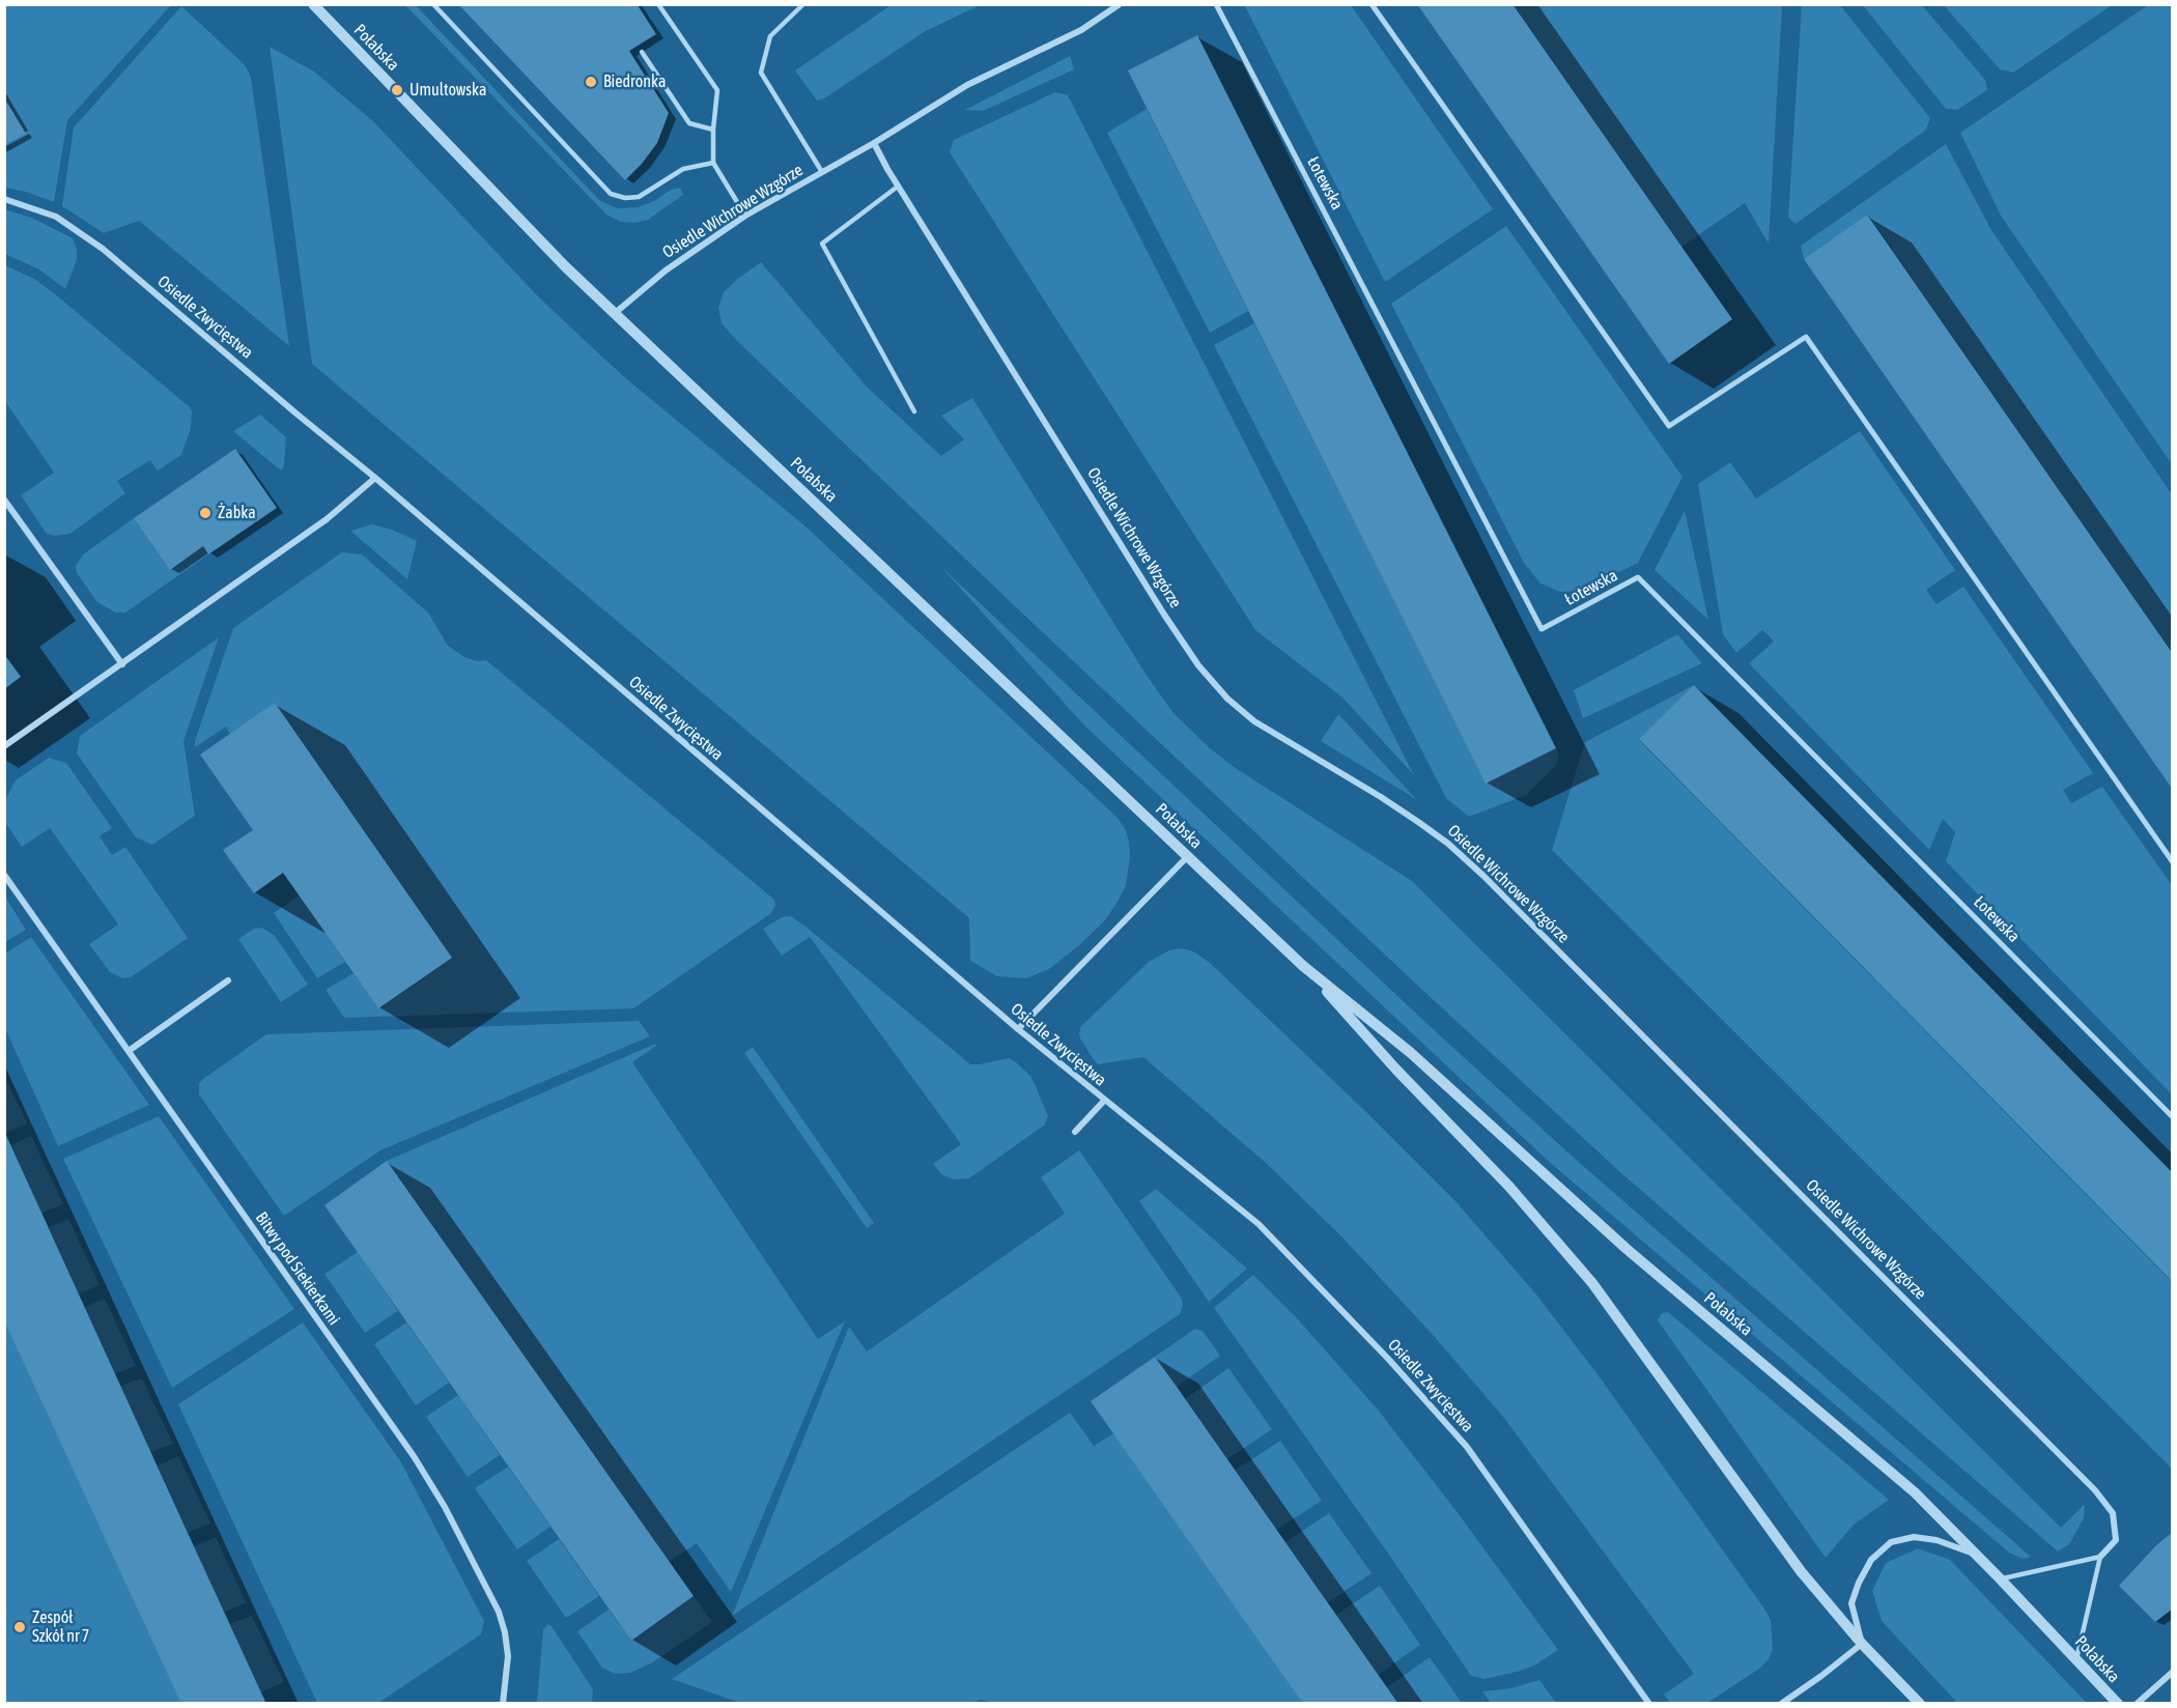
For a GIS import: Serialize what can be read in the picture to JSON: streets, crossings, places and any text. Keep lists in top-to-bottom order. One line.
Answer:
{"streets":{"street":["Połabska","Łotewska","Osiedle Wichrowe Wzgórze","Osiedle Zwycięstwa","Bitwy pod Siekierkami"]},"crossings":[["Połabska","Osiedle Wichrowe Wzgórze"]],"places":["Biedronka","Umultowska","Żabka","Zespół Szkół nr 7"]}
